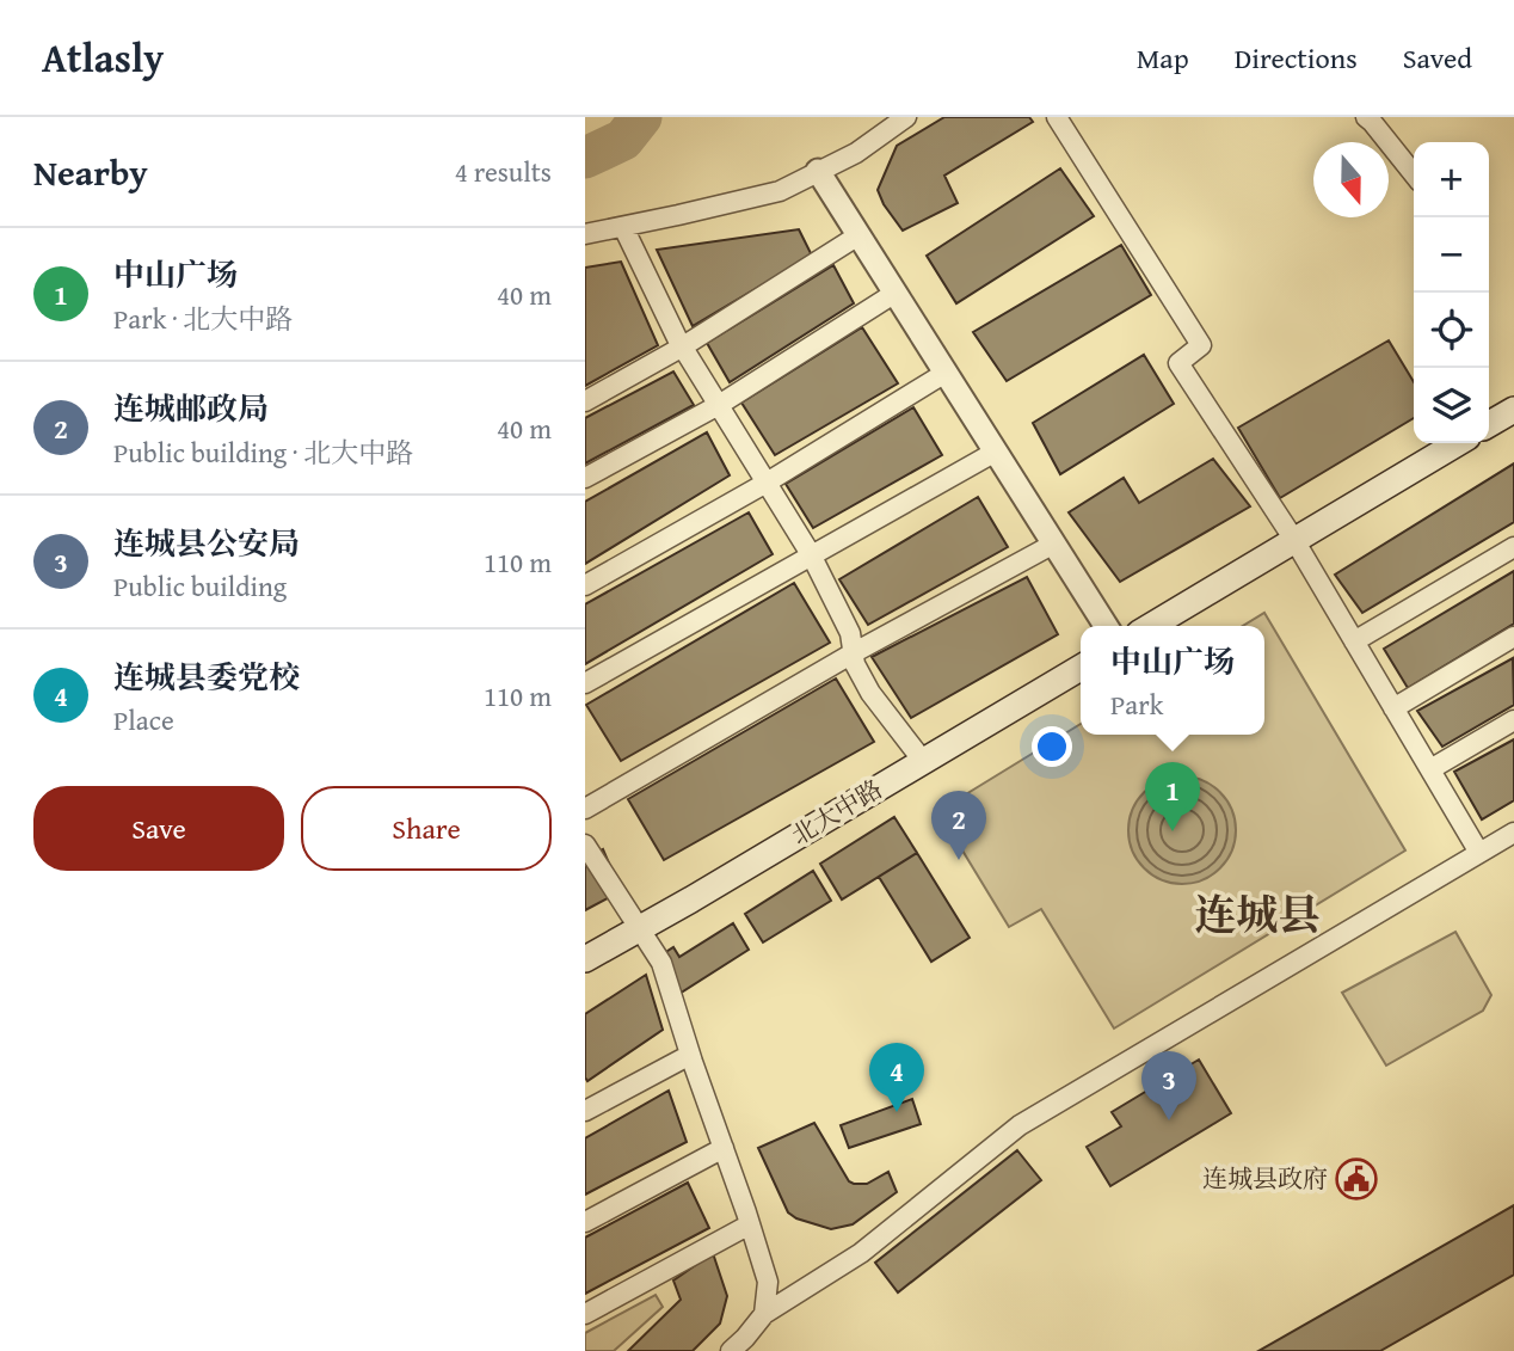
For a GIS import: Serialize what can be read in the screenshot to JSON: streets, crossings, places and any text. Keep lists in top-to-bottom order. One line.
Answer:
{"streets":{"main road":["北大中路"]},"districts":["连城县"],"places":{"public building":["连城县政府"]},"north":"bottom","page":{"header":"Atlasly","nav":["Map","Directions","Saved"],"heading":["Nearby","4 results"],"map_buttons":["+","−"],"list":[{"mark":"1","name":"中山广场","note":"Park · 北大中路","value":"40 m"},{"mark":"2","name":"连城邮政局","note":"Public building · 北大中路","value":"40 m"},{"mark":"3","name":"连城县公安局","note":"Public building","value":"110 m"},{"mark":"4","name":"连城县委党校","note":"Place","value":"110 m"}],"popup":["中山广场","Park"],"buttons":["Save","Share"],"pins":["1","2","4","3"]}}
